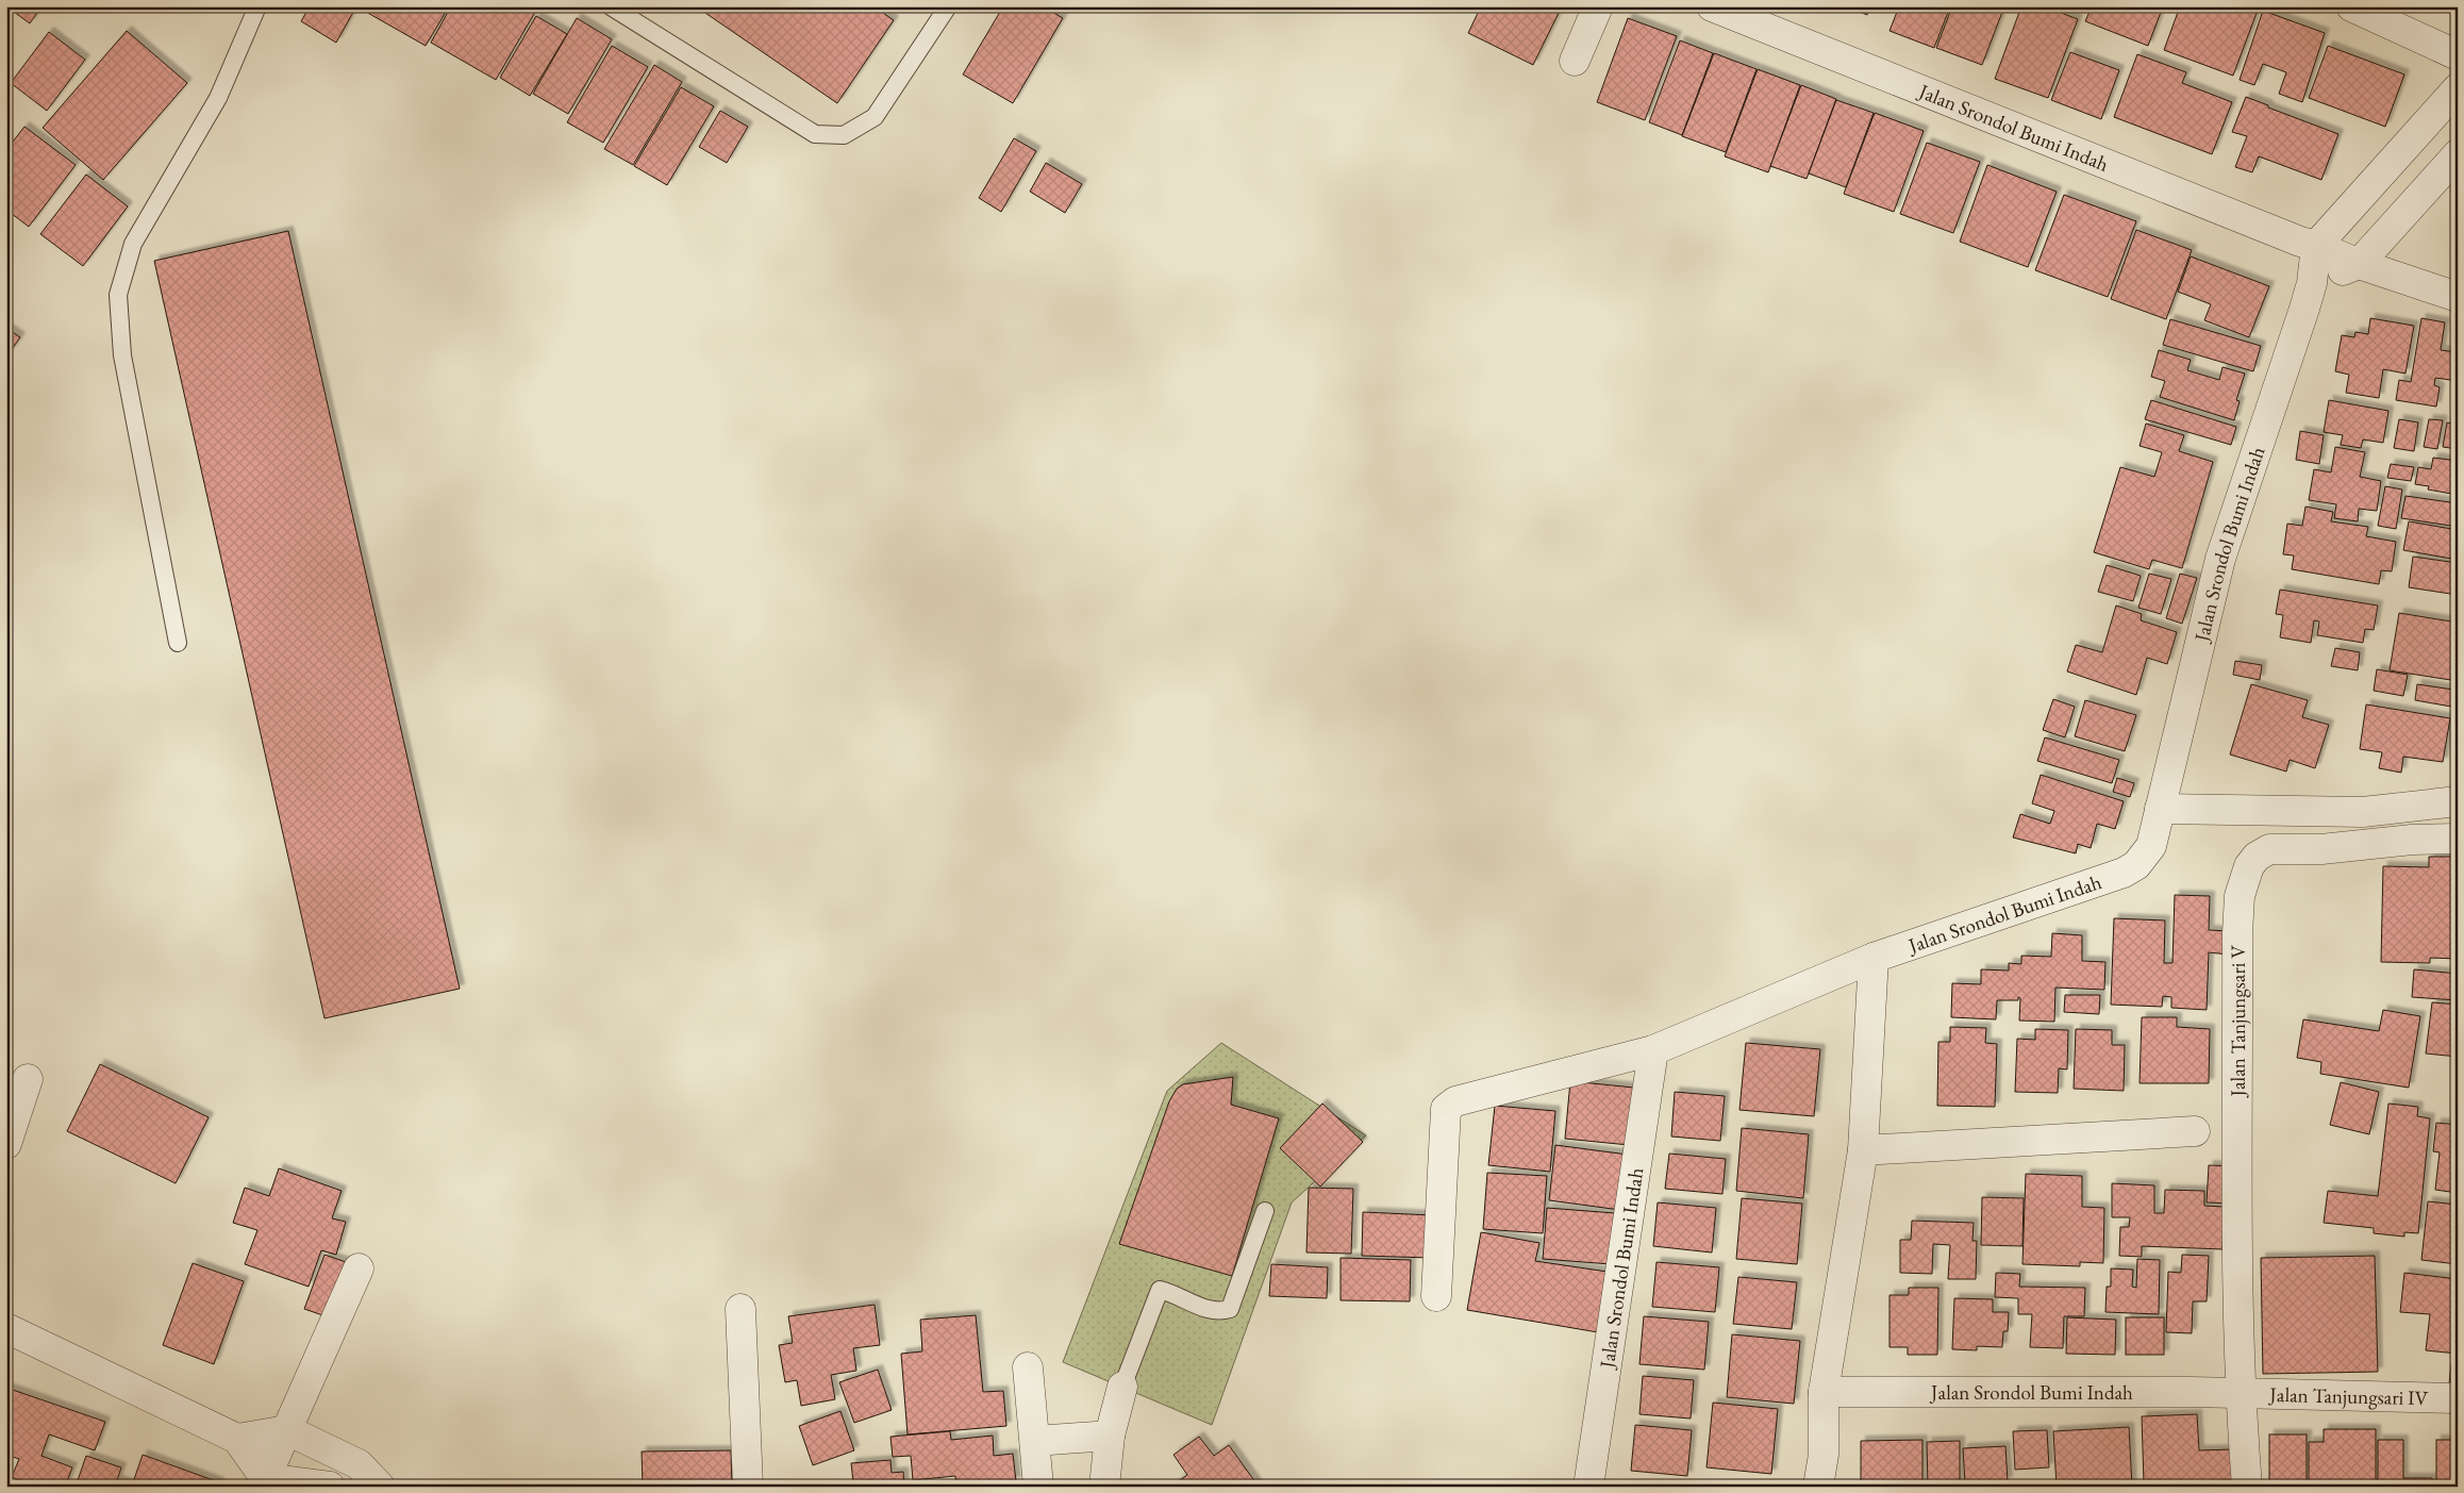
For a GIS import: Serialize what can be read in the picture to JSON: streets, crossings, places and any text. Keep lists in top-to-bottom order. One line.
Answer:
{"streets":{"street":["Jalan Srondol Bumi Indah","Jalan Tanjungsari V","Jalan Tanjungsari IV"]},"crossings":[["Jalan Srondol Bumi Indah","Jalan Tanjungsari V"],["Jalan Srondol Bumi Indah","Jalan Tanjungsari IV"],["Jalan Tanjungsari V","Jalan Tanjungsari IV"]]}
